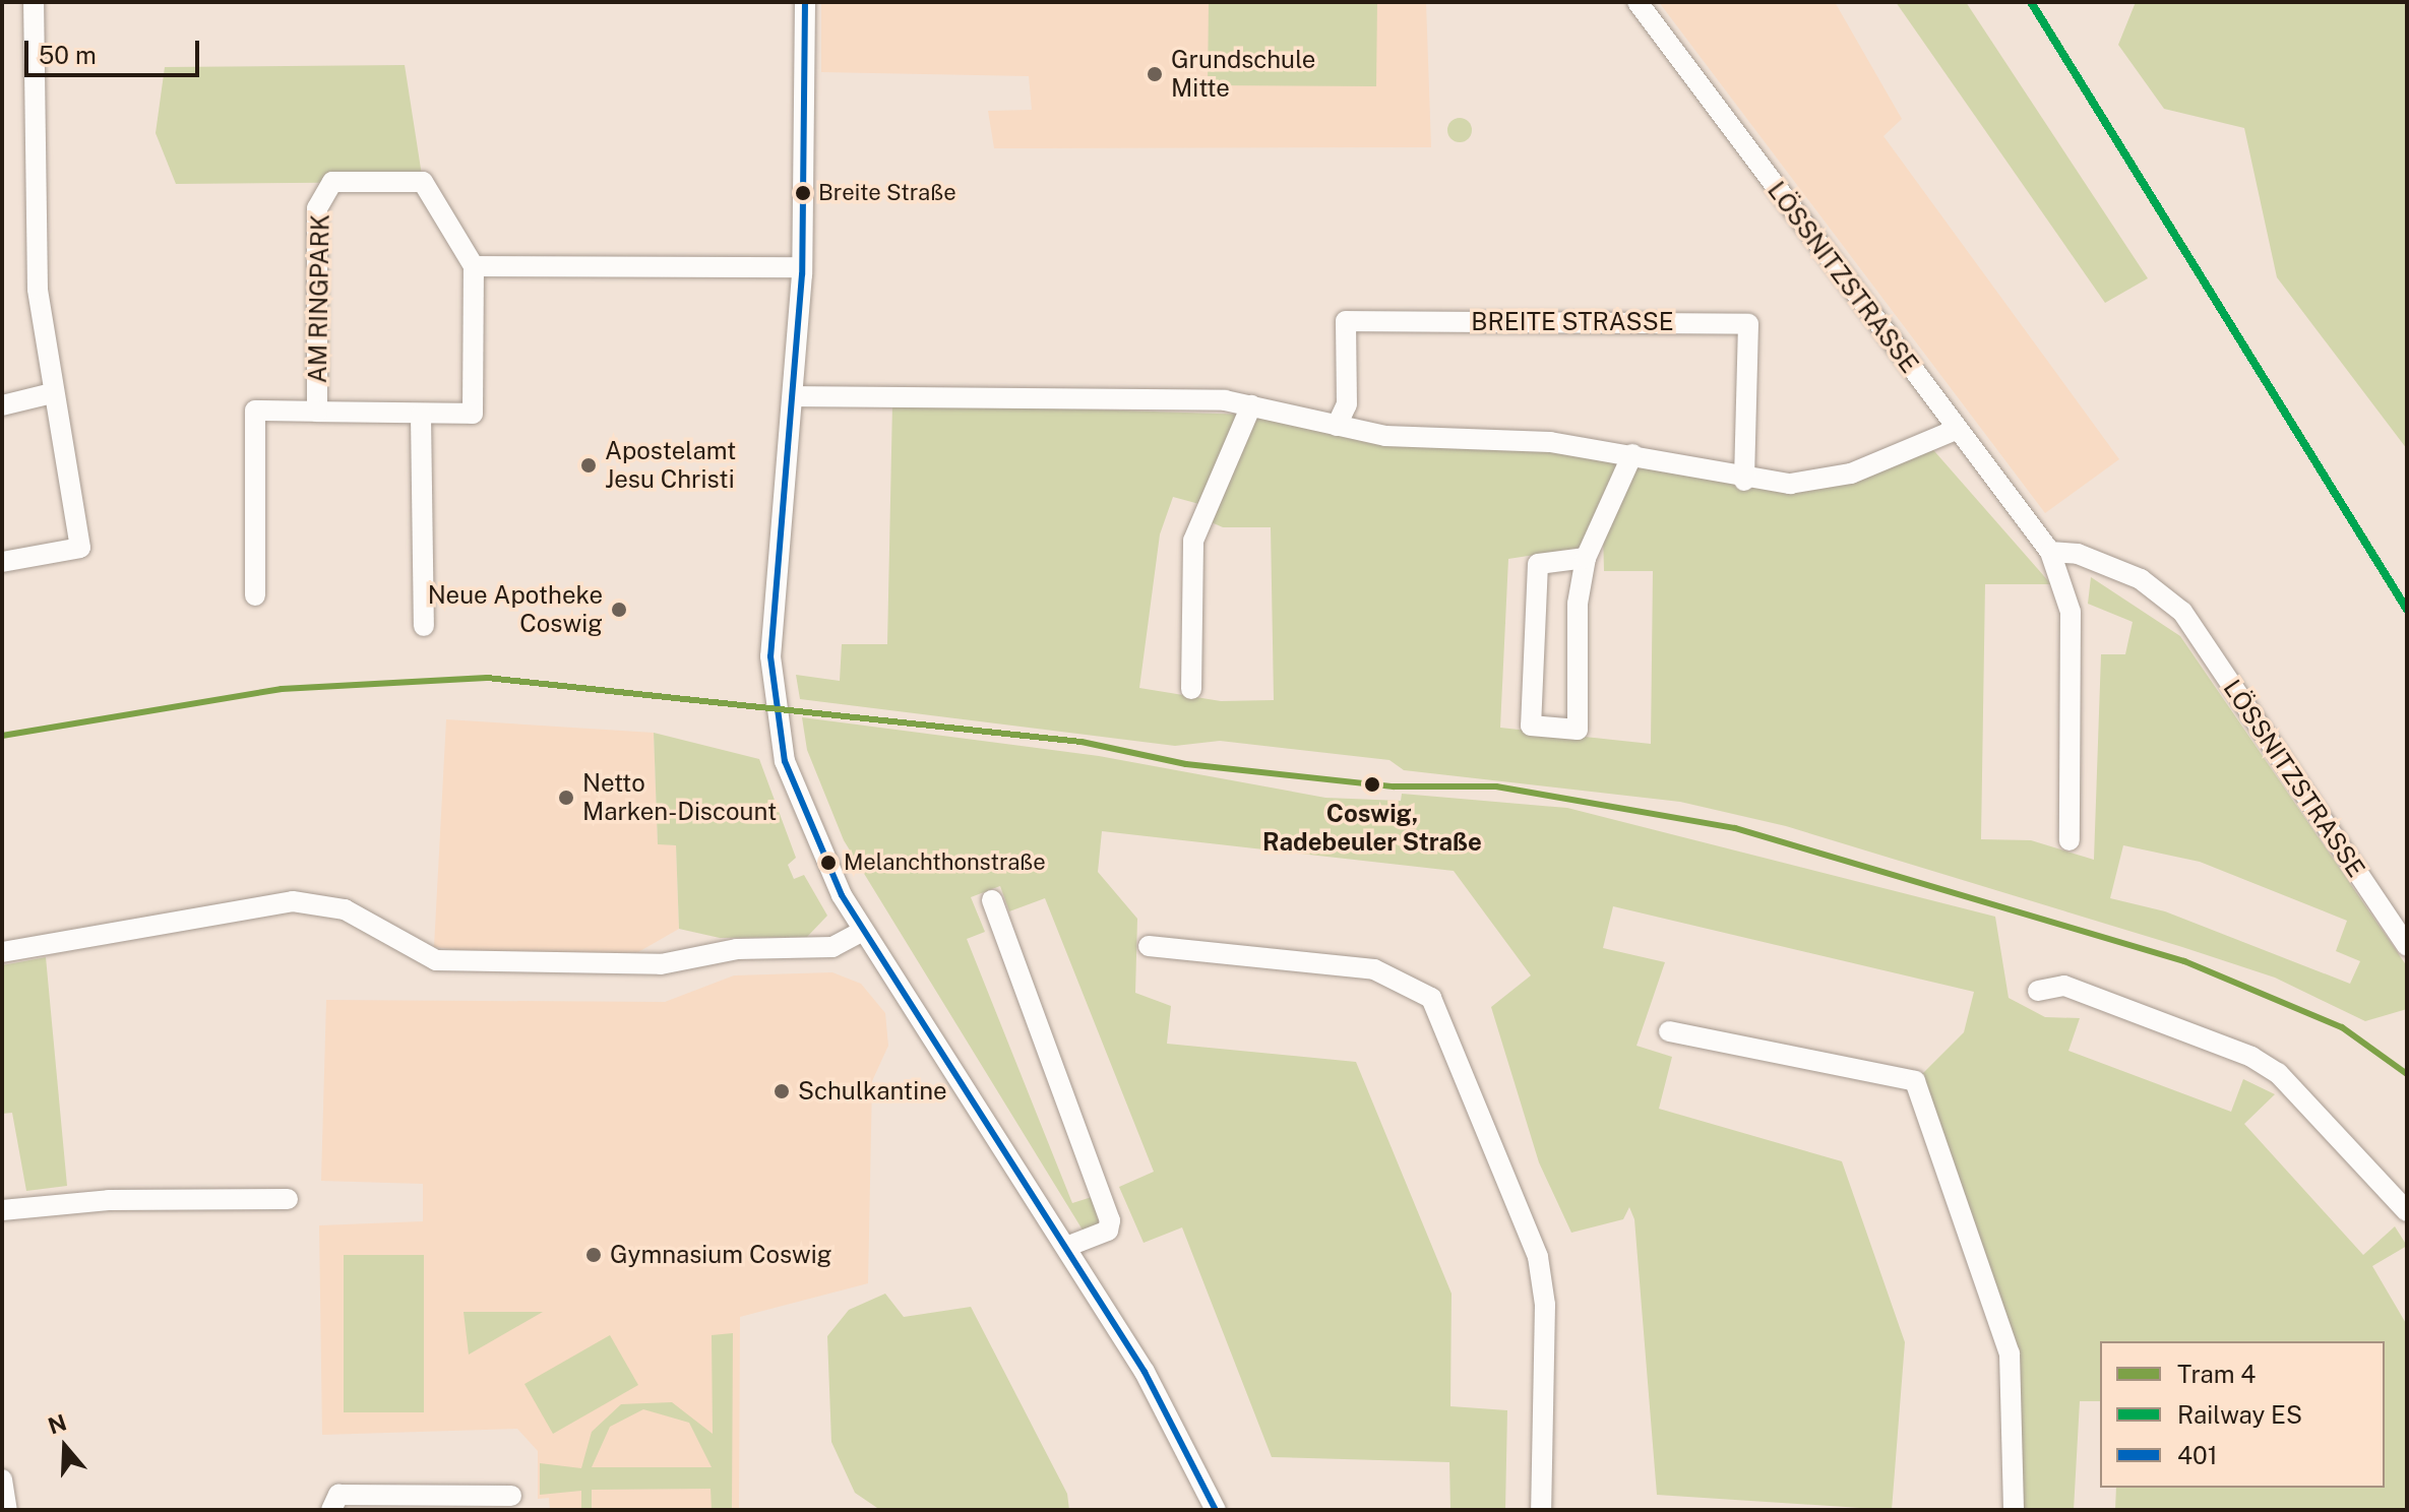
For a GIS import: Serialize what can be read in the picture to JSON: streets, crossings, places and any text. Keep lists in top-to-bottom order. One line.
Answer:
{"streets":{"street":["LÖSSNITZSTRASSE","AM RINGPARK","BREITE STRASSE"]},"places":["Grundschule Mitte","Breite Straße","Apostelamt Jesu Christi","Neue Apotheke Coswig","Coswig, Radebeuler Straße","Netto Marken-Discount","Melanchthonstraße","Schulkantine","Gymnasium Coswig"],"lines":["rail line ES","transit line 401","tram line 4"],"legend":["Tram 4","Railway ES","401"],"scale_bar":"50 m","north":"top"}
